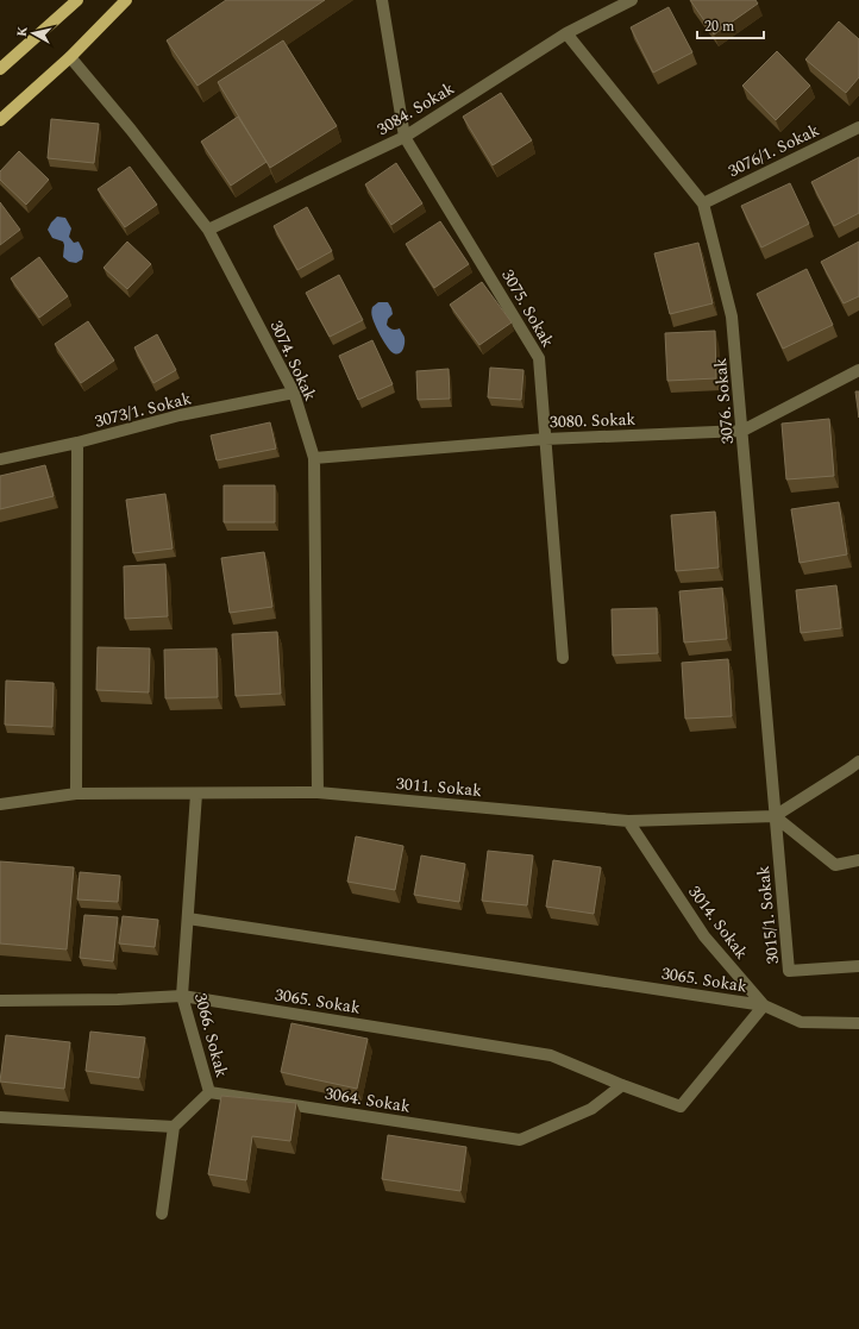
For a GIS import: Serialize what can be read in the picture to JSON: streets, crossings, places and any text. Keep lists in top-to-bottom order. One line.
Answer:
{"streets":{"street":["3084. Sokak","3076/1. Sokak","3075. Sokak","3074. Sokak","3076. Sokak","3073/1. Sokak","3080. Sokak","3011. Sokak","3015/1. Sokak","3014. Sokak","3065. Sokak","3066. Sokak","3064. Sokak"]},"crossings":[["3084. Sokak","3075. Sokak"],["3084. Sokak","3074. Sokak"],["3084. Sokak","3076. Sokak"],["3076/1. Sokak","3076. Sokak"],["3075. Sokak","3080. Sokak"],["3074. Sokak","3073/1. Sokak"],["3074. Sokak","3080. Sokak"],["3074. Sokak","3011. Sokak"],["3076. Sokak","3080. Sokak"],["3076. Sokak","3011. Sokak"],["3076. Sokak","3015/1. Sokak"],["3011. Sokak","3015/1. Sokak"],["3011. Sokak","3014. Sokak"],["3011. Sokak","3066. Sokak"],["3014. Sokak","3065. Sokak"],["3065. Sokak","3066. Sokak"],["3065. Sokak","3064. Sokak"],["3066. Sokak","3064. Sokak"]],"scale_bar":"20 m","north":"left"}
